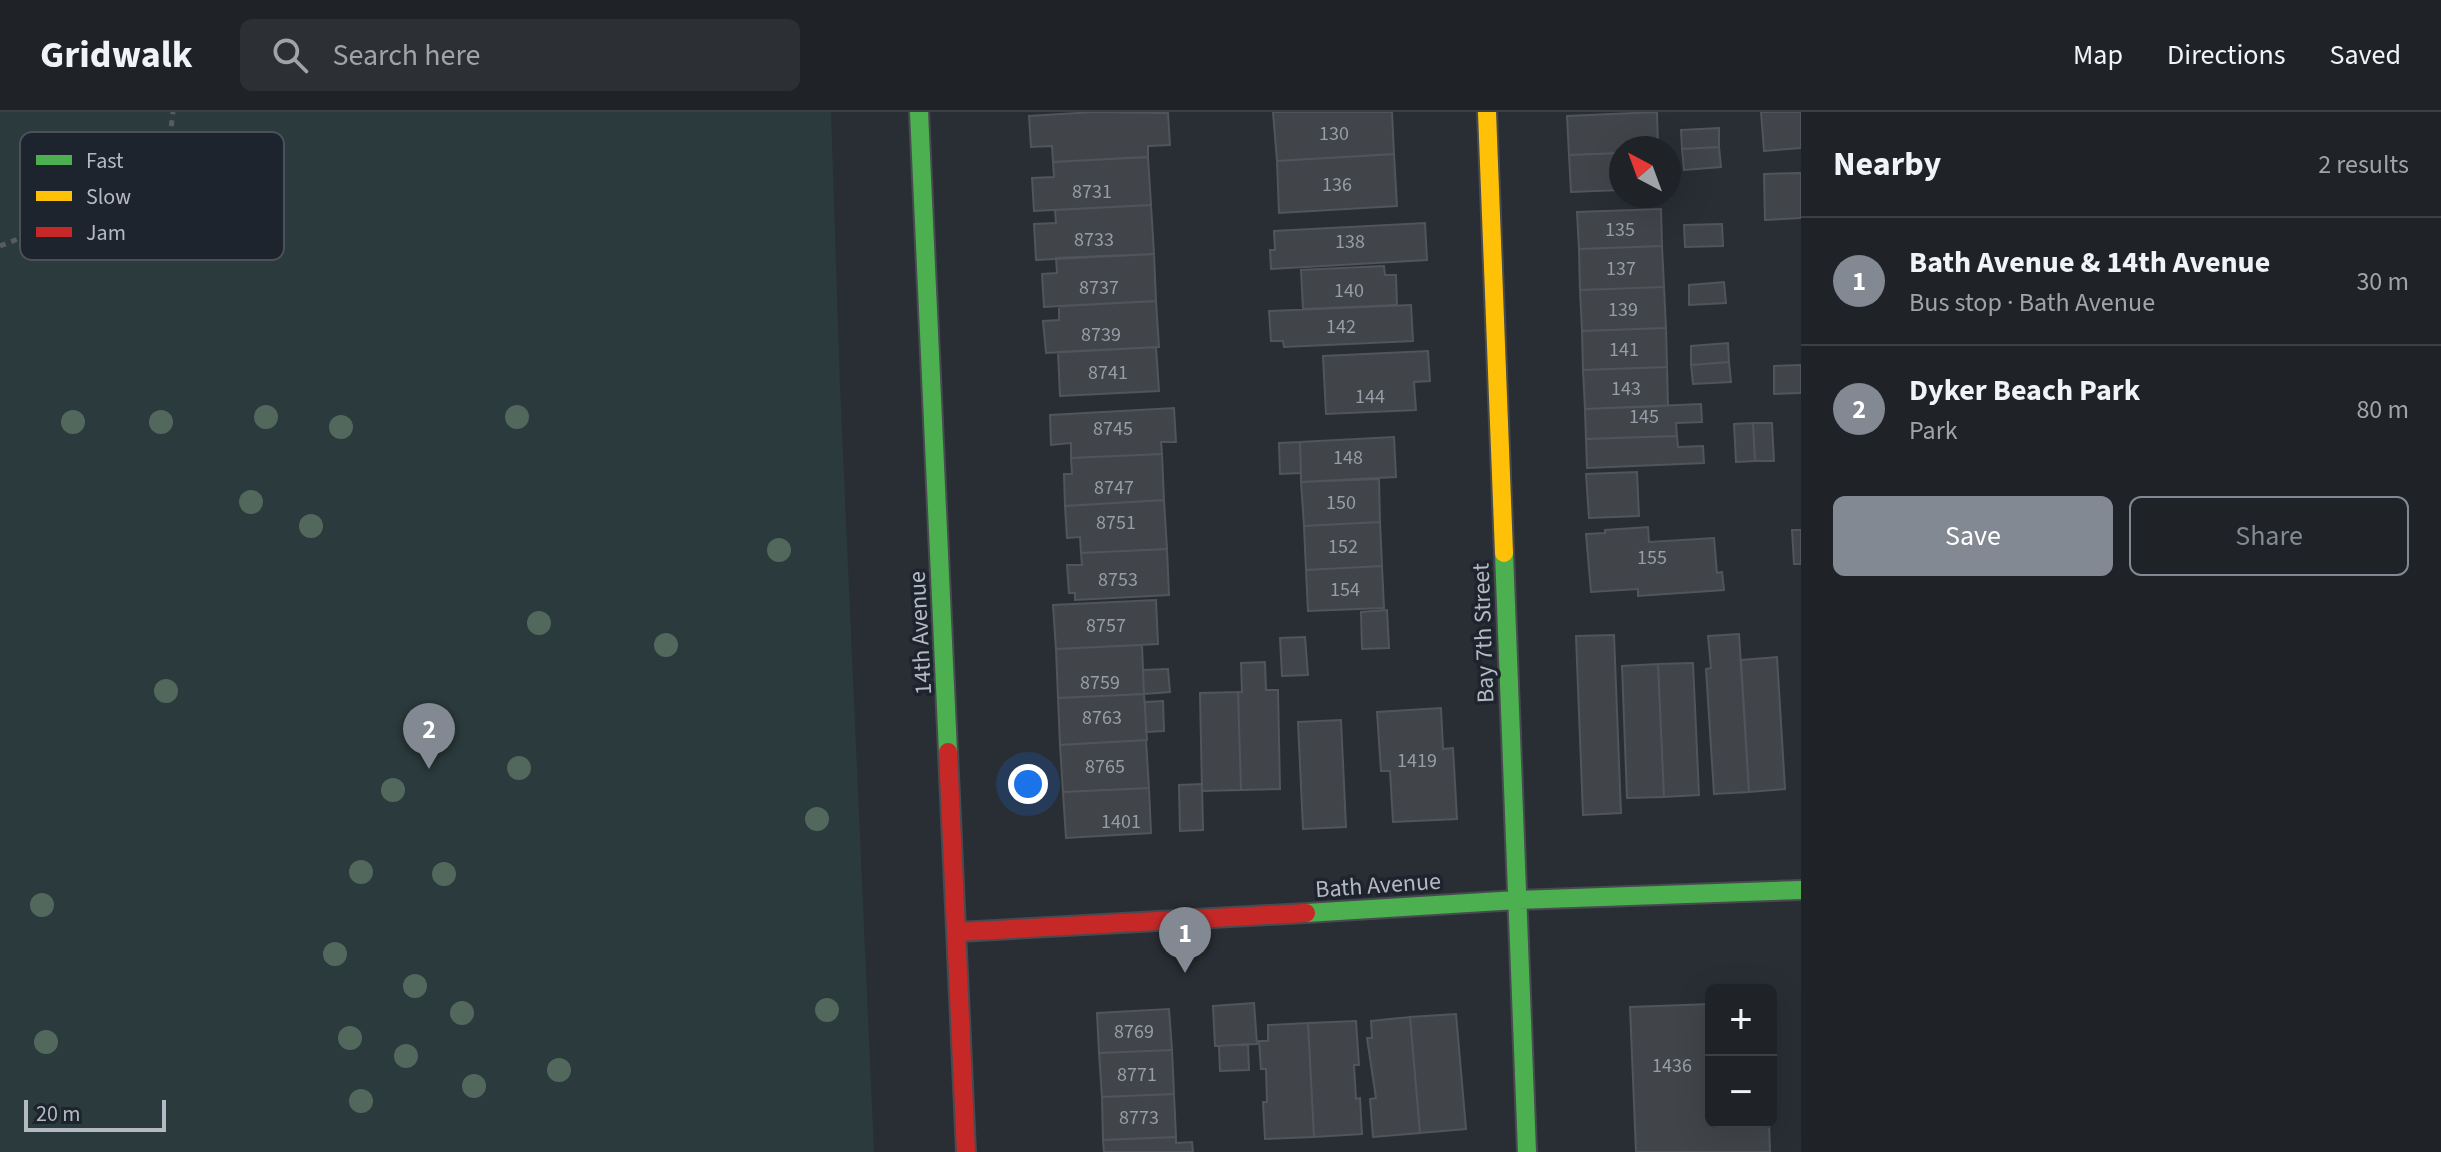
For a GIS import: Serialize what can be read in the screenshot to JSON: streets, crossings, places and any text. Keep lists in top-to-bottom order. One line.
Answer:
{"streets":{"street":["14th Avenue","Bay 7th Street","Bath Avenue"]},"crossings":[["14th Avenue","Bath Avenue"],["Bay 7th Street","Bath Avenue"]],"house_numbers":["130","136","8731","135","8733","138","137","8737","140","139","142","8739","141","8741","143","144","145","8745","148","8747","150","8751","152","155","8753","154","8757","8759","8763","1419","8765","1401","8769","1436","8771","8773"],"legend":["Fast","Slow","Jam"],"scale_bar":"20 m","north":"top left","page":{"header":"Gridwalk","search":"Search here","nav":["Map","Directions","Saved"],"heading":["Nearby","2 results"],"list":[{"mark":"1","name":"Bath Avenue & 14th Avenue","note":"Bus stop · Bath Avenue","value":"30 m"},{"mark":"2","name":"Dyker Beach Park","note":"Park","value":"80 m"}],"buttons":["Save","Share"],"pins":["2","1"],"map_buttons":["+","−"],"scale":"20 m"}}
